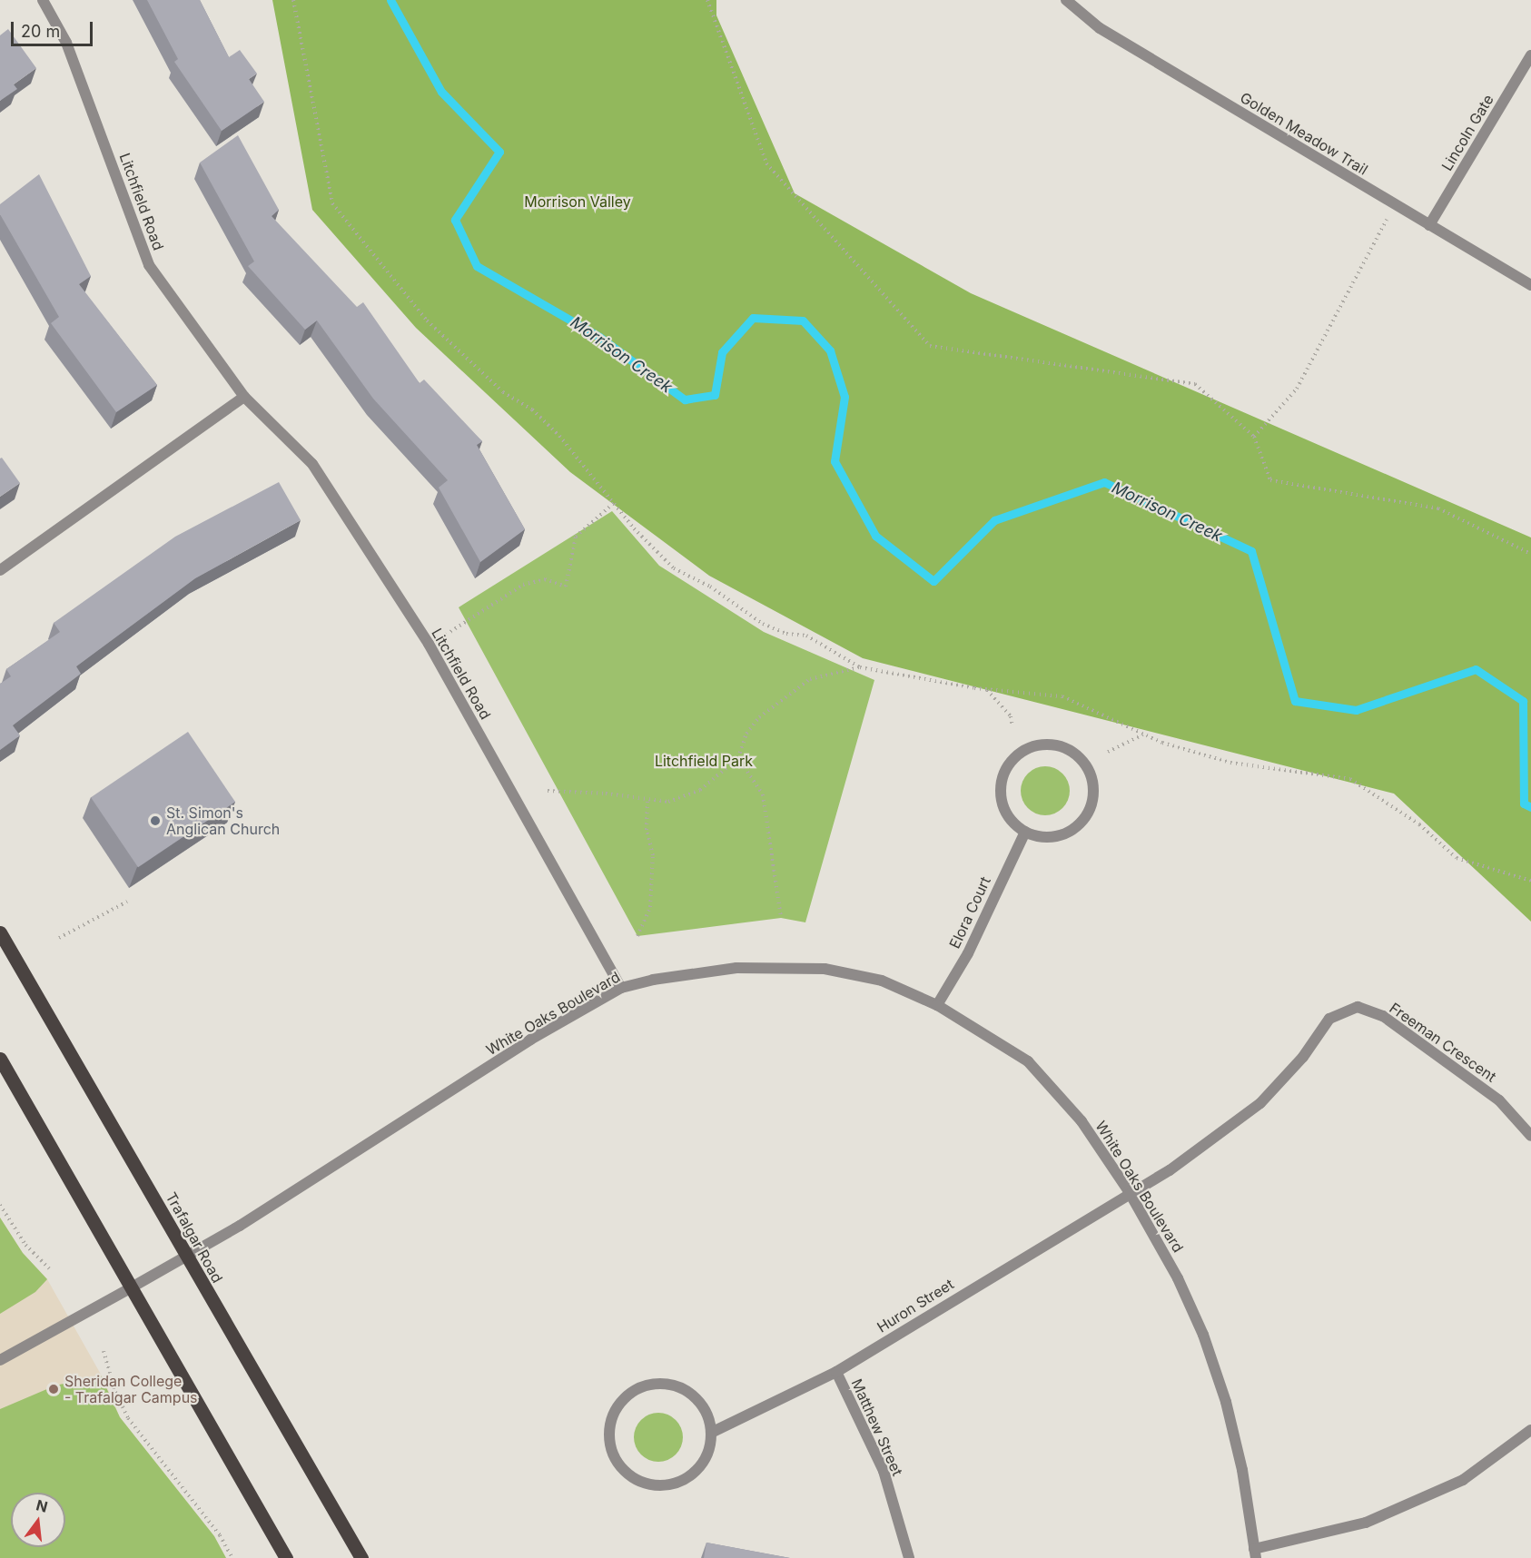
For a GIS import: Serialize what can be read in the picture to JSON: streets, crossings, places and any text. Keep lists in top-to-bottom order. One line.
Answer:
{"streets":{"main road":["Trafalgar Road"],"street":["Lincoln Gate","Golden Meadow Trail","Litchfield Road","Elora Court","White Oaks Boulevard","Freeman Crescent","Huron Street","Matthew Street"]},"crossings":[["Lincoln Gate","Golden Meadow Trail"],["Litchfield Road","White Oaks Boulevard"],["Elora Court","White Oaks Boulevard"],["White Oaks Boulevard","Freeman Crescent"],["White Oaks Boulevard","Trafalgar Road"],["White Oaks Boulevard","Huron Street"],["Freeman Crescent","Huron Street"],["Huron Street","Matthew Street"]],"water":["Morrison Creek"],"parks":["Morrison Valley","Litchfield Park"],"places":["St. Simon's Anglican Church","Sheridan College - Trafalgar Campus"],"scale_bar":"20 m","north":"top"}
